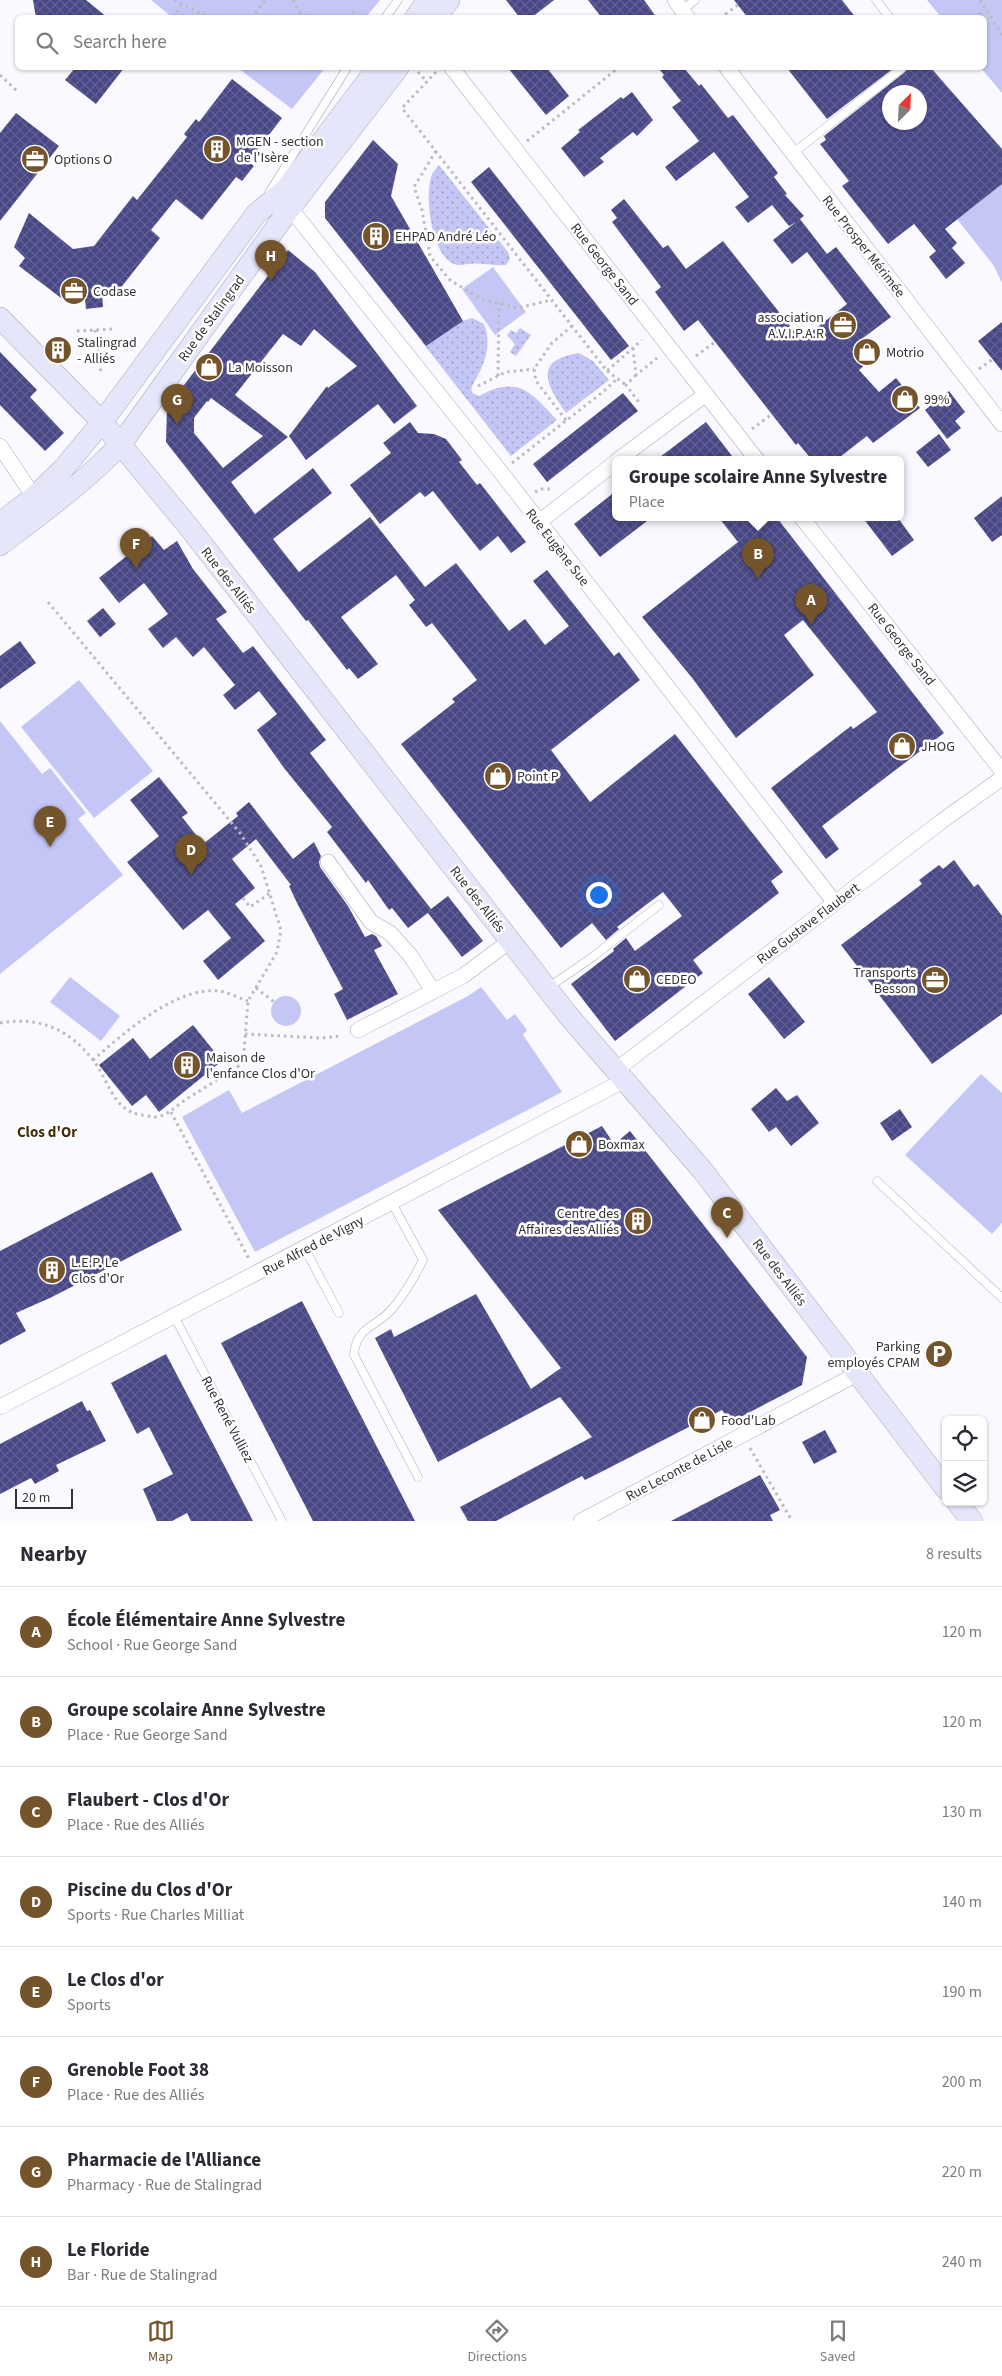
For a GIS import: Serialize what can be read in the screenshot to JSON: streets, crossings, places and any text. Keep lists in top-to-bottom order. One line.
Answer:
{"streets":{"main road":["Rue de Stalingrad","Rue des Alliés"],"street":["Rue Prosper Mérimée","Rue George Sand","Rue Eugène Sue","Rue Gustave Flaubert","Rue Alfred de Vigny","Rue Leconte de Lisle"],"lane":["Rue René Vulliez"]},"crossings":[["Rue de Stalingrad","Rue Eugène Sue"],["Rue de Stalingrad","Rue des Alliés"],["Rue Eugène Sue","Rue Gustave Flaubert"],["Rue des Alliés","Rue Gustave Flaubert"],["Rue des Alliés","Rue Alfred de Vigny"],["Rue des Alliés","Rue Leconte de Lisle"],["Rue Gustave Flaubert","Rue Alfred de Vigny"],["Rue Alfred de Vigny","Rue René Vulliez"]],"districts":["Clos d'Or"],"places":{"building":["MGEN - section de l'Isère","EHPAD André Léo","Stalingrad - Alliés","Maison de l'enfance Clos d'Or","Centre des Affaires des Alliés","L.E.P. Le Clos d'Or"],"office":["Options O","Codase","association A.V.I.P.A.R","Transports Besson"],"shop":["Motrio","La Moisson","99%","JHOG","Point P","CEDEO","Boxmax","Food'Lab"],"parking":["Parking employés CPAM"]},"scale_bar":"20 m","north":"top right","page":{"search":"Search here","pins":["H","G","F","B","A","E","D","C"],"popup":["Groupe scolaire Anne Sylvestre","Place"],"scale":"20 m","heading":["Nearby","8 results"],"list":[{"mark":"A","name":"École Élémentaire Anne Sylvestre","note":"School · Rue George Sand","value":"120 m"},{"mark":"B","name":"Groupe scolaire Anne Sylvestre","note":"Place · Rue George Sand","value":"120 m"},{"mark":"C","name":"Flaubert - Clos d'Or","note":"Place · Rue des Alliés","value":"130 m"},{"mark":"D","name":"Piscine du Clos d'Or","note":"Sports · Rue Charles Milliat","value":"140 m"},{"mark":"E","name":"Le Clos d'or","note":"Sports","value":"190 m"},{"mark":"F","name":"Grenoble Foot 38","note":"Place · Rue des Alliés","value":"200 m"},{"mark":"G","name":"Pharmacie de l'Alliance","note":"Pharmacy · Rue de Stalingrad","value":"220 m"},{"mark":"H","name":"Le Floride","note":"Bar · Rue de Stalingrad","value":"240 m"}],"nav":["Map","Directions","Saved"]}}
